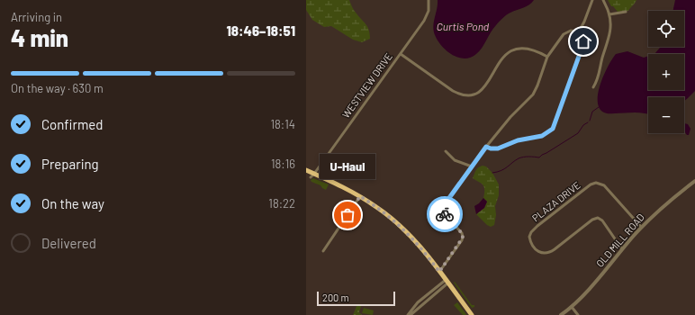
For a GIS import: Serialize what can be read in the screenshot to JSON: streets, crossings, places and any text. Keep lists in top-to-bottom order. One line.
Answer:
{"streets":{"street":["WESTVIEW DRIVE","PLAZA DRIVE","OLD MILL ROAD"]},"crossings":[["PLAZA DRIVE","OLD MILL ROAD"]],"water":["Curtis Pond"],"places":["U-Haul"],"scale_bar":"200 m","page":{"heading":["4 min","Arriving in","18:46–18:51"],"map_buttons":["+","−"],"bar":"On the way · 630 m","list":[["Confirmed","18:14"],["Preparing","18:16"],["On the way","18:22"],"Delivered"],"bubble":"U-Haul","scale":"200 m"}}
